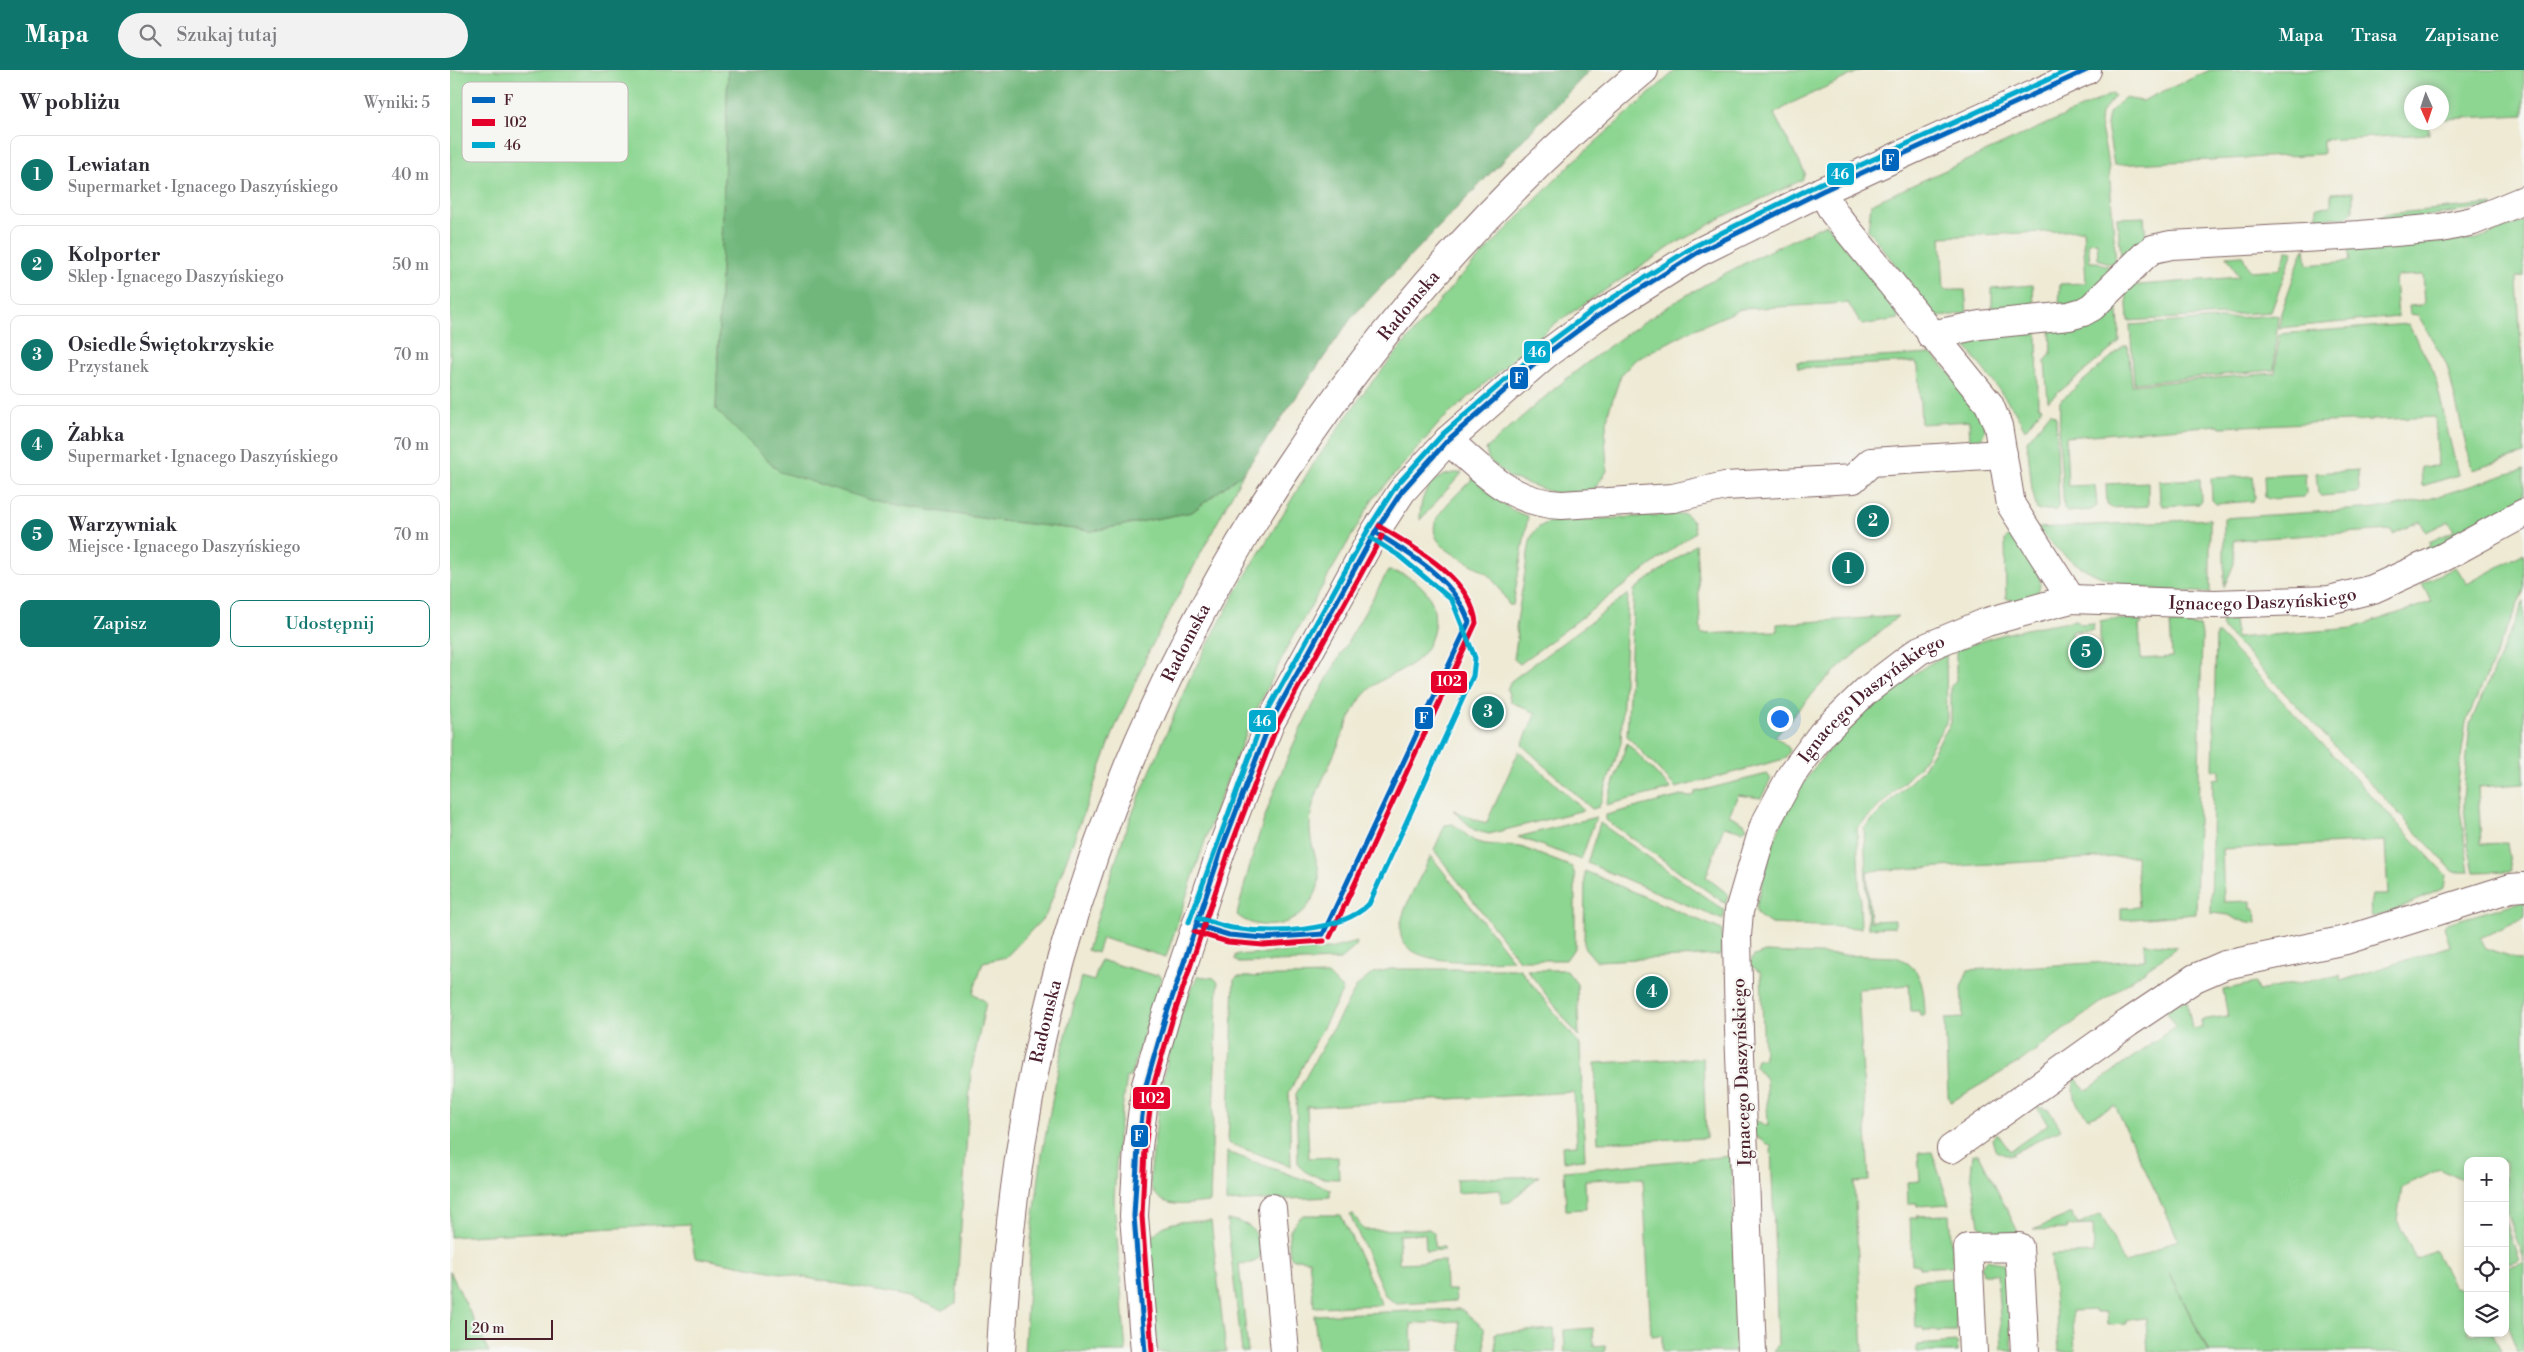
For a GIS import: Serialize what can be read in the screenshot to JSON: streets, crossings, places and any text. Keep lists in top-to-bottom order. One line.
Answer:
{"streets":{"street":["Radomska","Ignacego Daszyńskiego"]},"lines":["transit line F","transit line 46","transit line 102"],"legend":["F","102","46"],"scale_bar":"20 m","north":"bottom","page":{"header":"Mapa","search":"Szukaj tutaj","nav":["Mapa","Trasa","Zapisane"],"heading":["W pobliżu","Wyniki: 5"],"list":[{"mark":"1","name":"Lewiatan","note":"Supermarket · Ignacego Daszyńskiego","value":"40 m"},{"mark":"2","name":"Kolporter","note":"Sklep · Ignacego Daszyńskiego","value":"50 m"},{"mark":"3","name":"Osiedle Świętokrzyskie","note":"Przystanek","value":"70 m"},{"mark":"4","name":"Żabka","note":"Supermarket · Ignacego Daszyńskiego","value":"70 m"},{"mark":"5","name":"Warzywniak","note":"Miejsce · Ignacego Daszyńskiego","value":"70 m"}],"pins":["2","1","5","3","4"],"buttons":["Zapisz","Udostępnij"],"map_buttons":["+","−"],"scale":"20 m"}}
